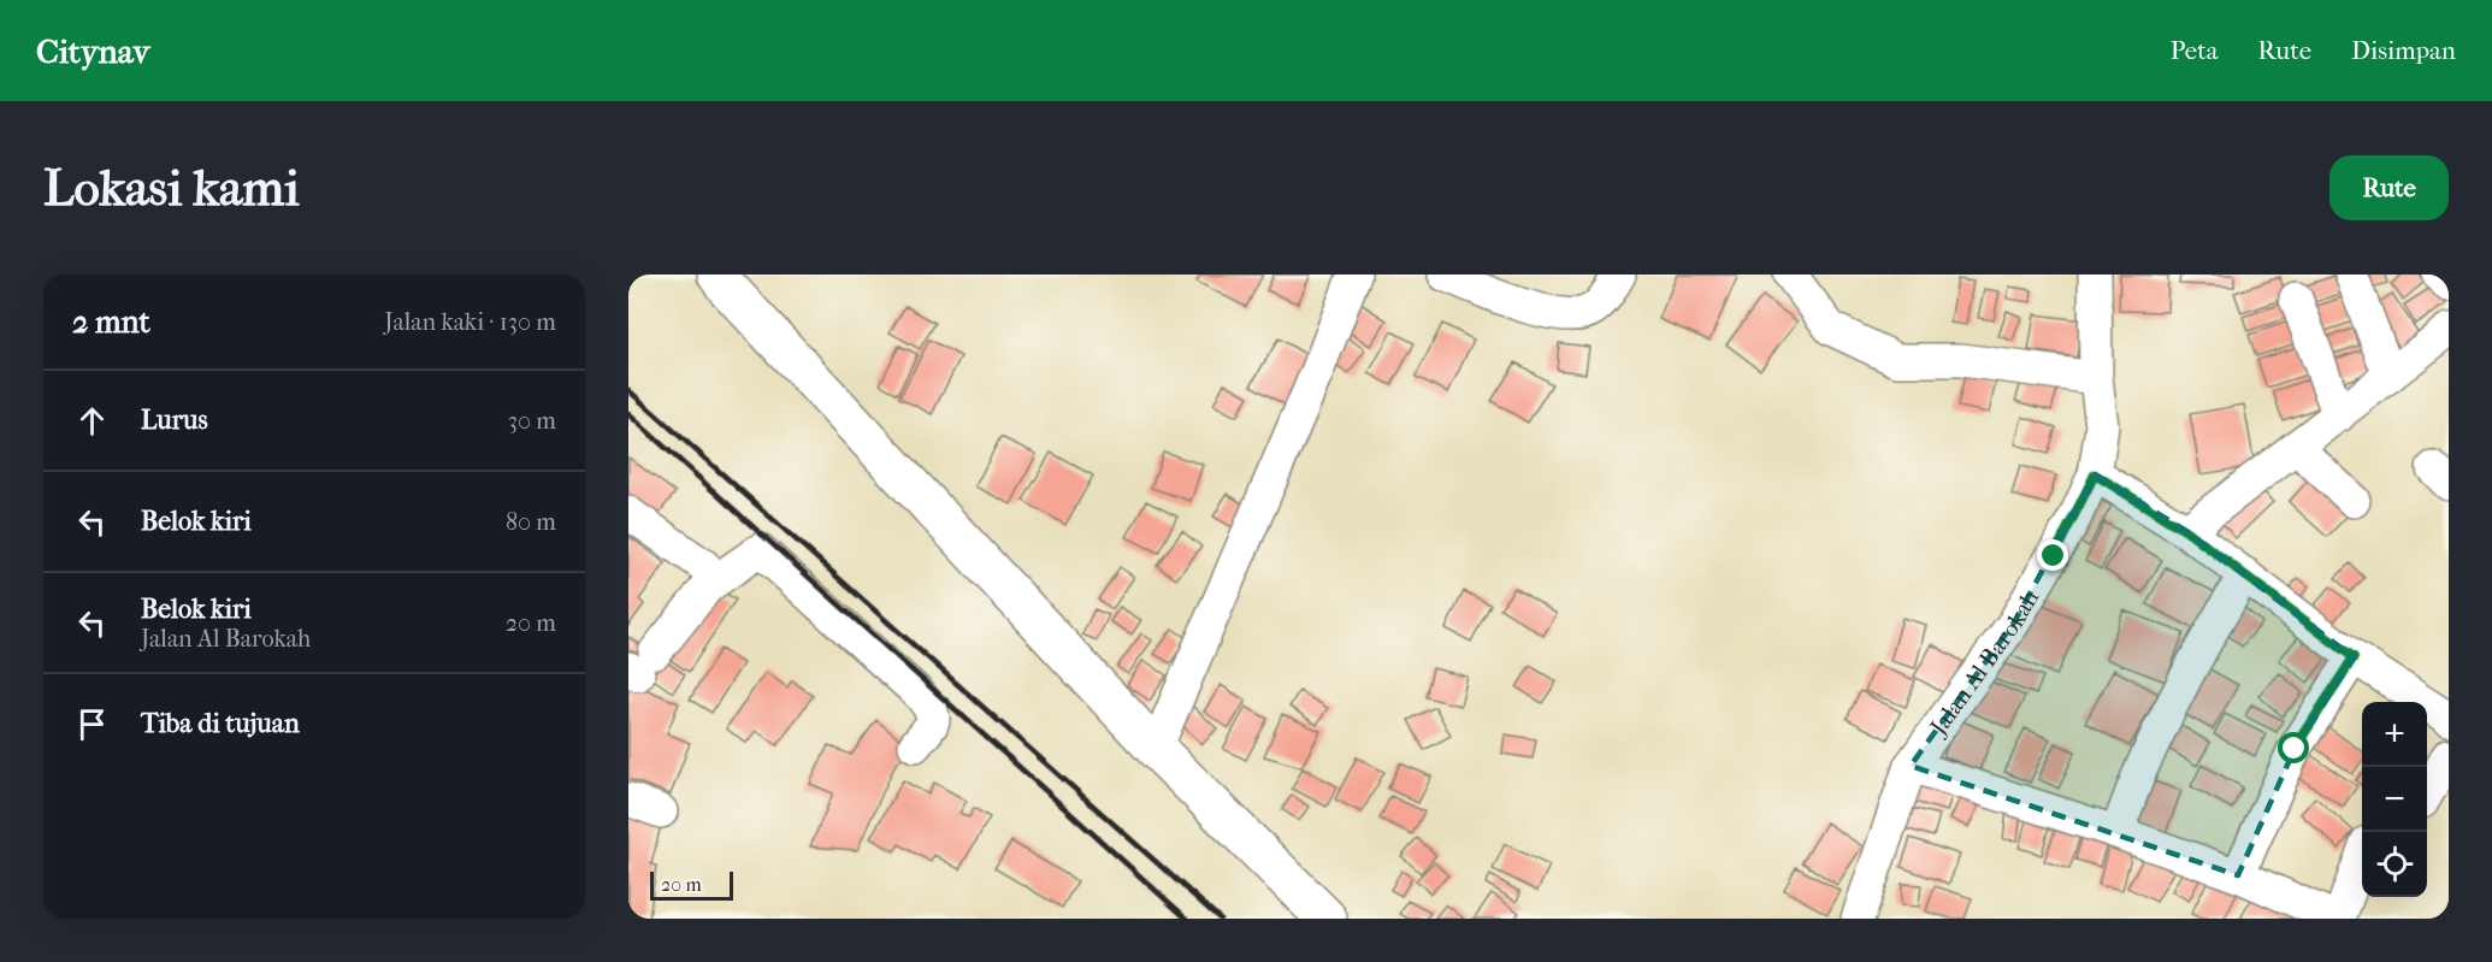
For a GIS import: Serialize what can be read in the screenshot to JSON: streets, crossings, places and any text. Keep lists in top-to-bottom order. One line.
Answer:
{"streets":{"street":["Jalan Al Barokah"]},"scale_bar":"20 m","page":{"header":"Citynav","nav":["Peta","Rute","Disimpan"],"buttons":"Rute","title":"Lokasi kami","heading":["2 mnt","Jalan kaki · 130 m"],"list":[["Lurus","30 m"],["Belok kiri","80 m"],["Belok kiri","Jalan Al Barokah","20 m"],"Tiba di tujuan"],"map_buttons":["+","−"],"scale":"20 m"}}
